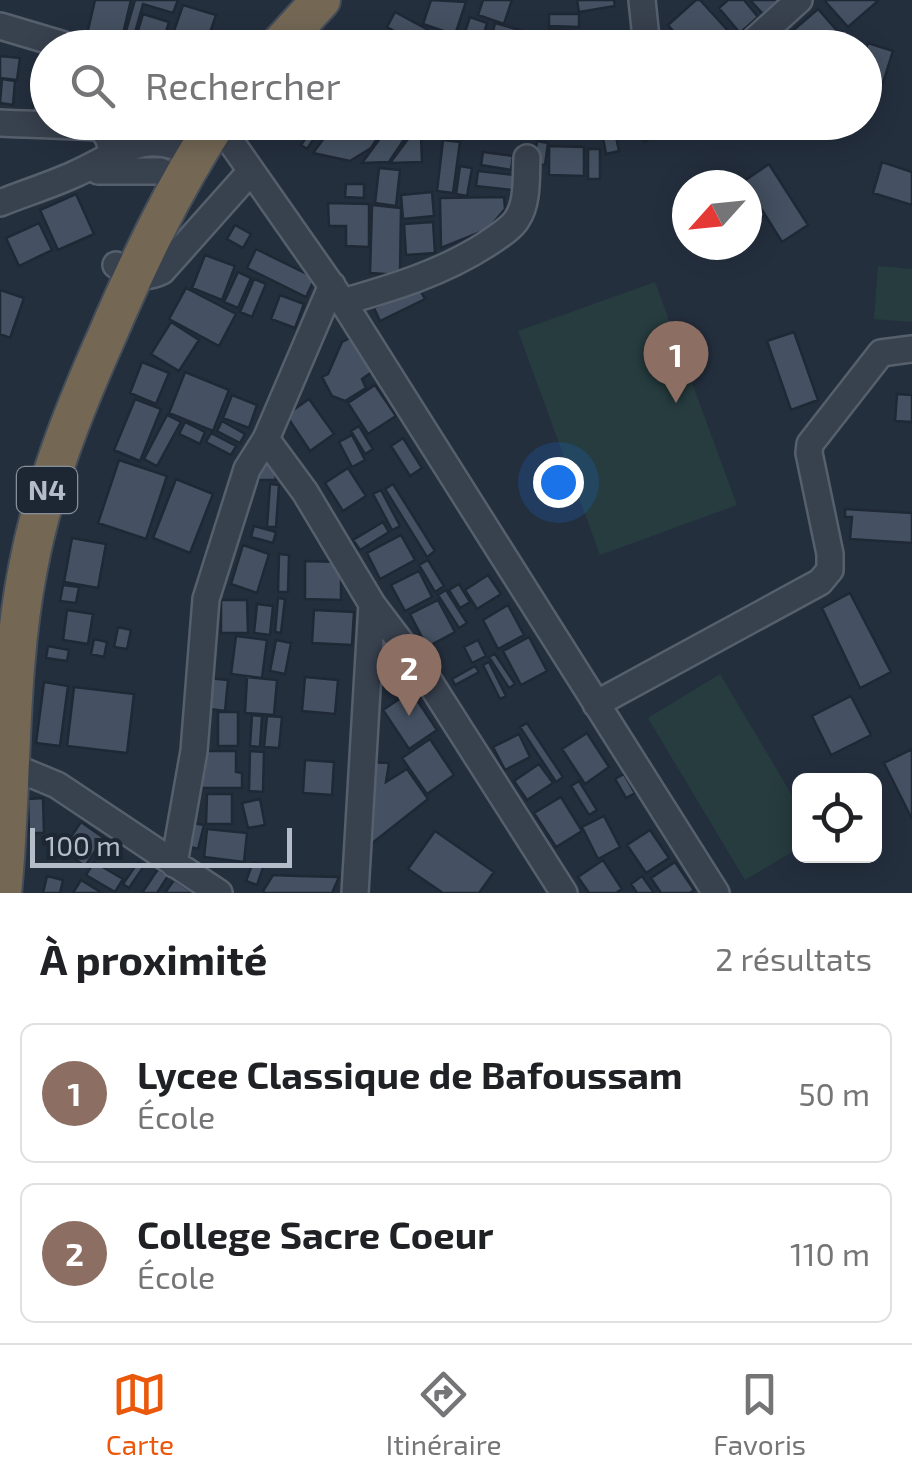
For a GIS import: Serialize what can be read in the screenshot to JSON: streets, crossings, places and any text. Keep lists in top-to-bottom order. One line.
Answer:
{"streets":{"highway":["N4"]},"scale_bar":"100 m","north":"bottom left","page":{"search":"Rechercher","pins":["1","2"],"scale":"100 m","heading":["À proximité","2 résultats"],"list":[{"mark":"1","name":"Lycee Classique de Bafoussam","note":"École","value":"50 m"},{"mark":"2","name":"College Sacre Coeur","note":"École","value":"110 m"}],"nav":["Carte","Itinéraire","Favoris"]}}
